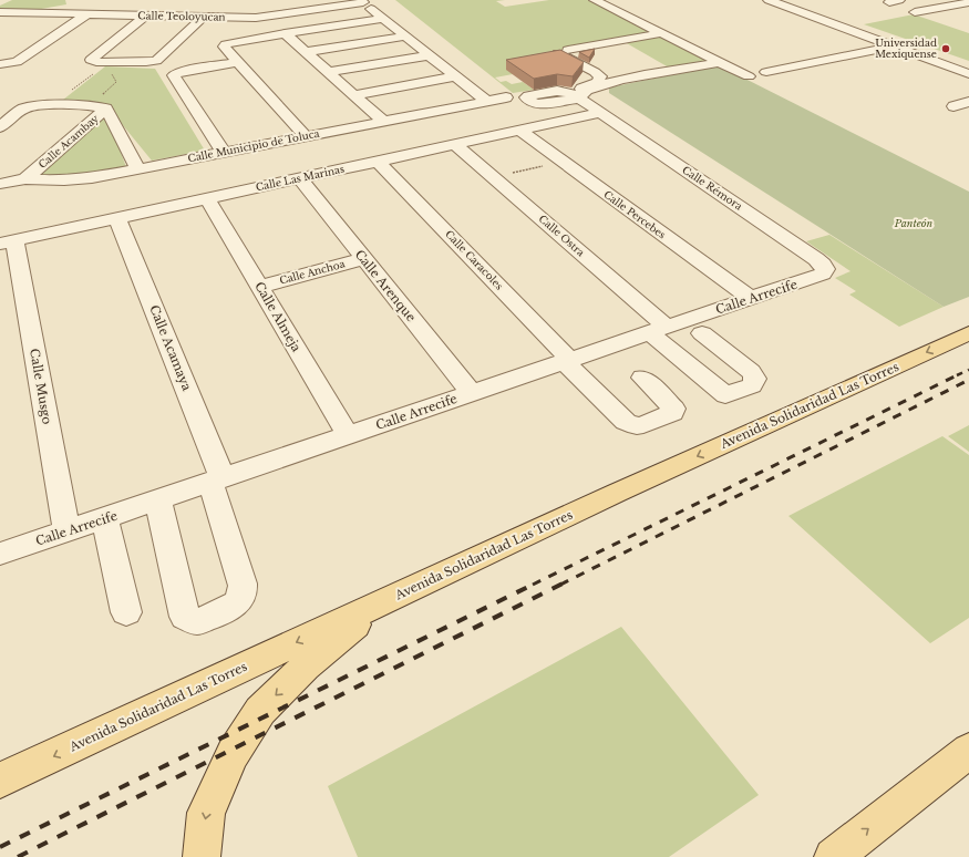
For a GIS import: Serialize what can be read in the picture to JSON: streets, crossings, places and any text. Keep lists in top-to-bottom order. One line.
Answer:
{"streets":{"main road":["Avenida Solidaridad Las Torres"],"street":["Calle Teoloyucan","Calle Acambay","Calle Municipio de Toluca","Calle Las Marinas","Calle Rémora","Calle Percebes","Calle Ostra","Calle Caracoles","Calle Anchoa","Calle Arenque","Calle Arrecife","Calle Almeja","Calle Acamaya","Calle Musgo"]},"crossings":[["Calle Acambay","Calle Municipio de Toluca"],["Calle Las Marinas","Calle Rémora"],["Calle Las Marinas","Calle Percebes"],["Calle Las Marinas","Calle Ostra"],["Calle Las Marinas","Calle Caracoles"],["Calle Las Marinas","Calle Arenque"],["Calle Las Marinas","Calle Almeja"],["Calle Las Marinas","Calle Acamaya"],["Calle Las Marinas","Calle Musgo"],["Calle Rémora","Calle Arrecife"],["Calle Percebes","Calle Arrecife"],["Calle Ostra","Calle Arrecife"],["Calle Caracoles","Calle Arrecife"],["Calle Anchoa","Calle Arenque"],["Calle Anchoa","Calle Almeja"],["Calle Arenque","Calle Arrecife"],["Calle Arrecife","Calle Almeja"],["Calle Arrecife","Calle Acamaya"],["Calle Arrecife","Calle Musgo"]],"one_way":["Avenida Solidaridad Las Torres"],"parks":["Panteón"],"places":["Universidad Mexiquense"]}
